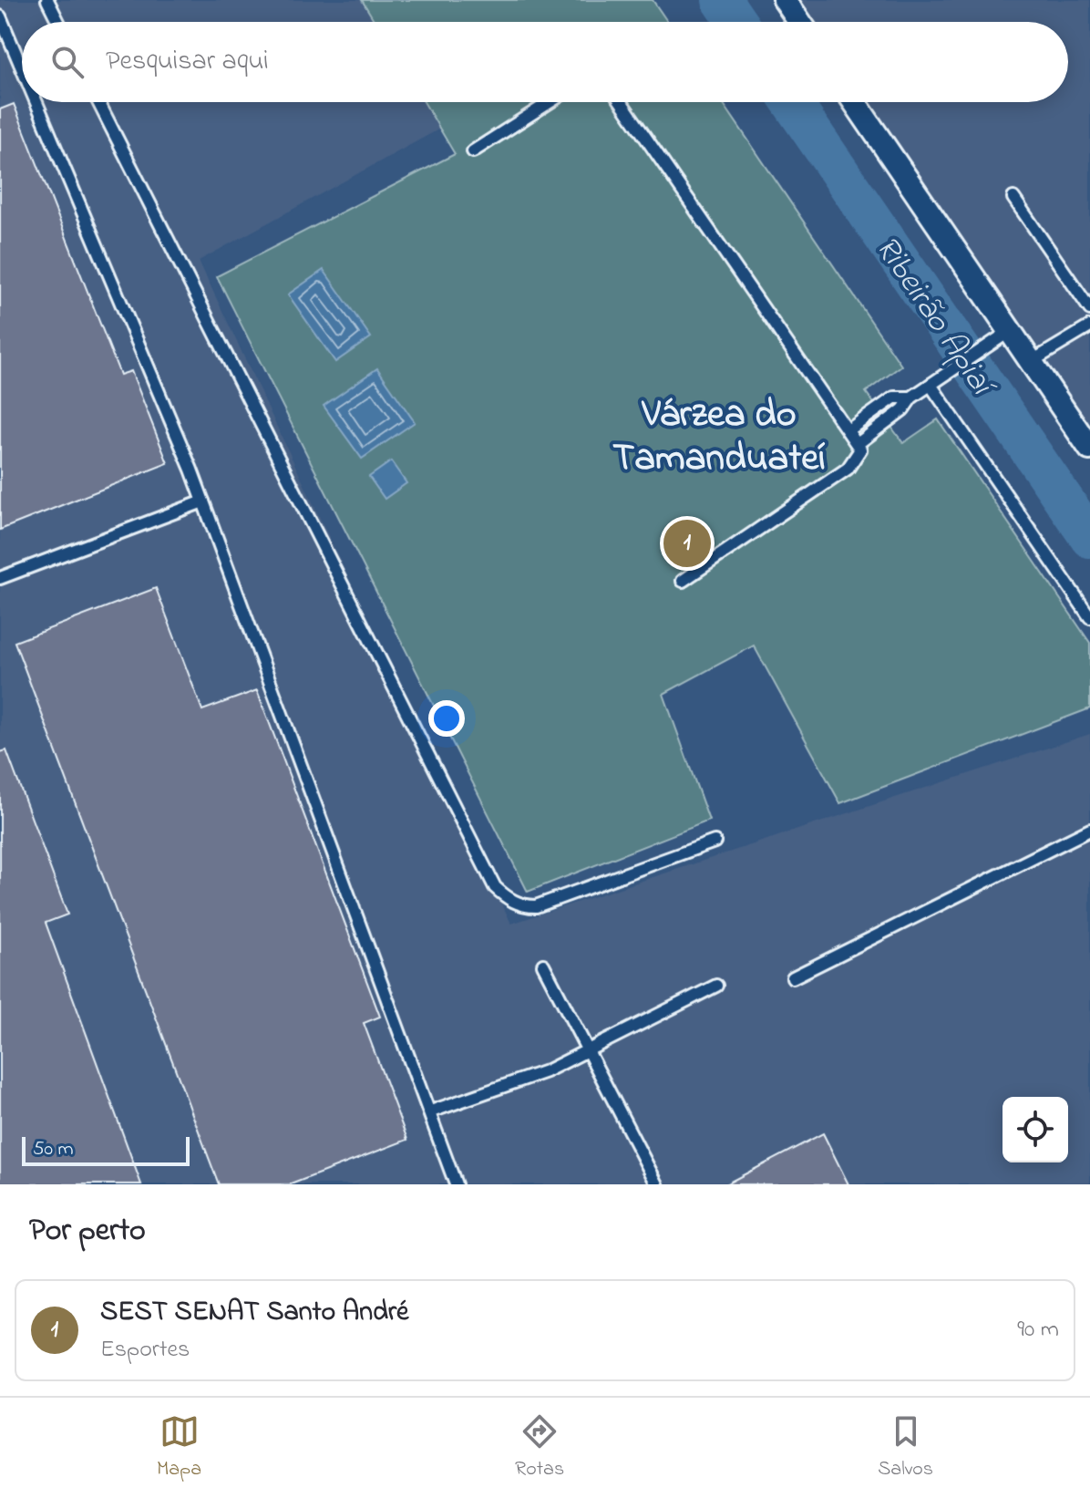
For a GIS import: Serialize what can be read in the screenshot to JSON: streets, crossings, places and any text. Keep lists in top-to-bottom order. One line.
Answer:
{"districts":["Várzea do Tamanduateí"],"water":["Ribeirão Apiaí"],"scale_bar":"50 m","page":{"search":"Pesquisar aqui","pins":"1","scale":"50 m","heading":"Por perto","list":[{"mark":"1","name":"SEST SENAT Santo André","note":"Esportes","value":"90 m"}],"nav":["Mapa","Rotas","Salvos"]}}
